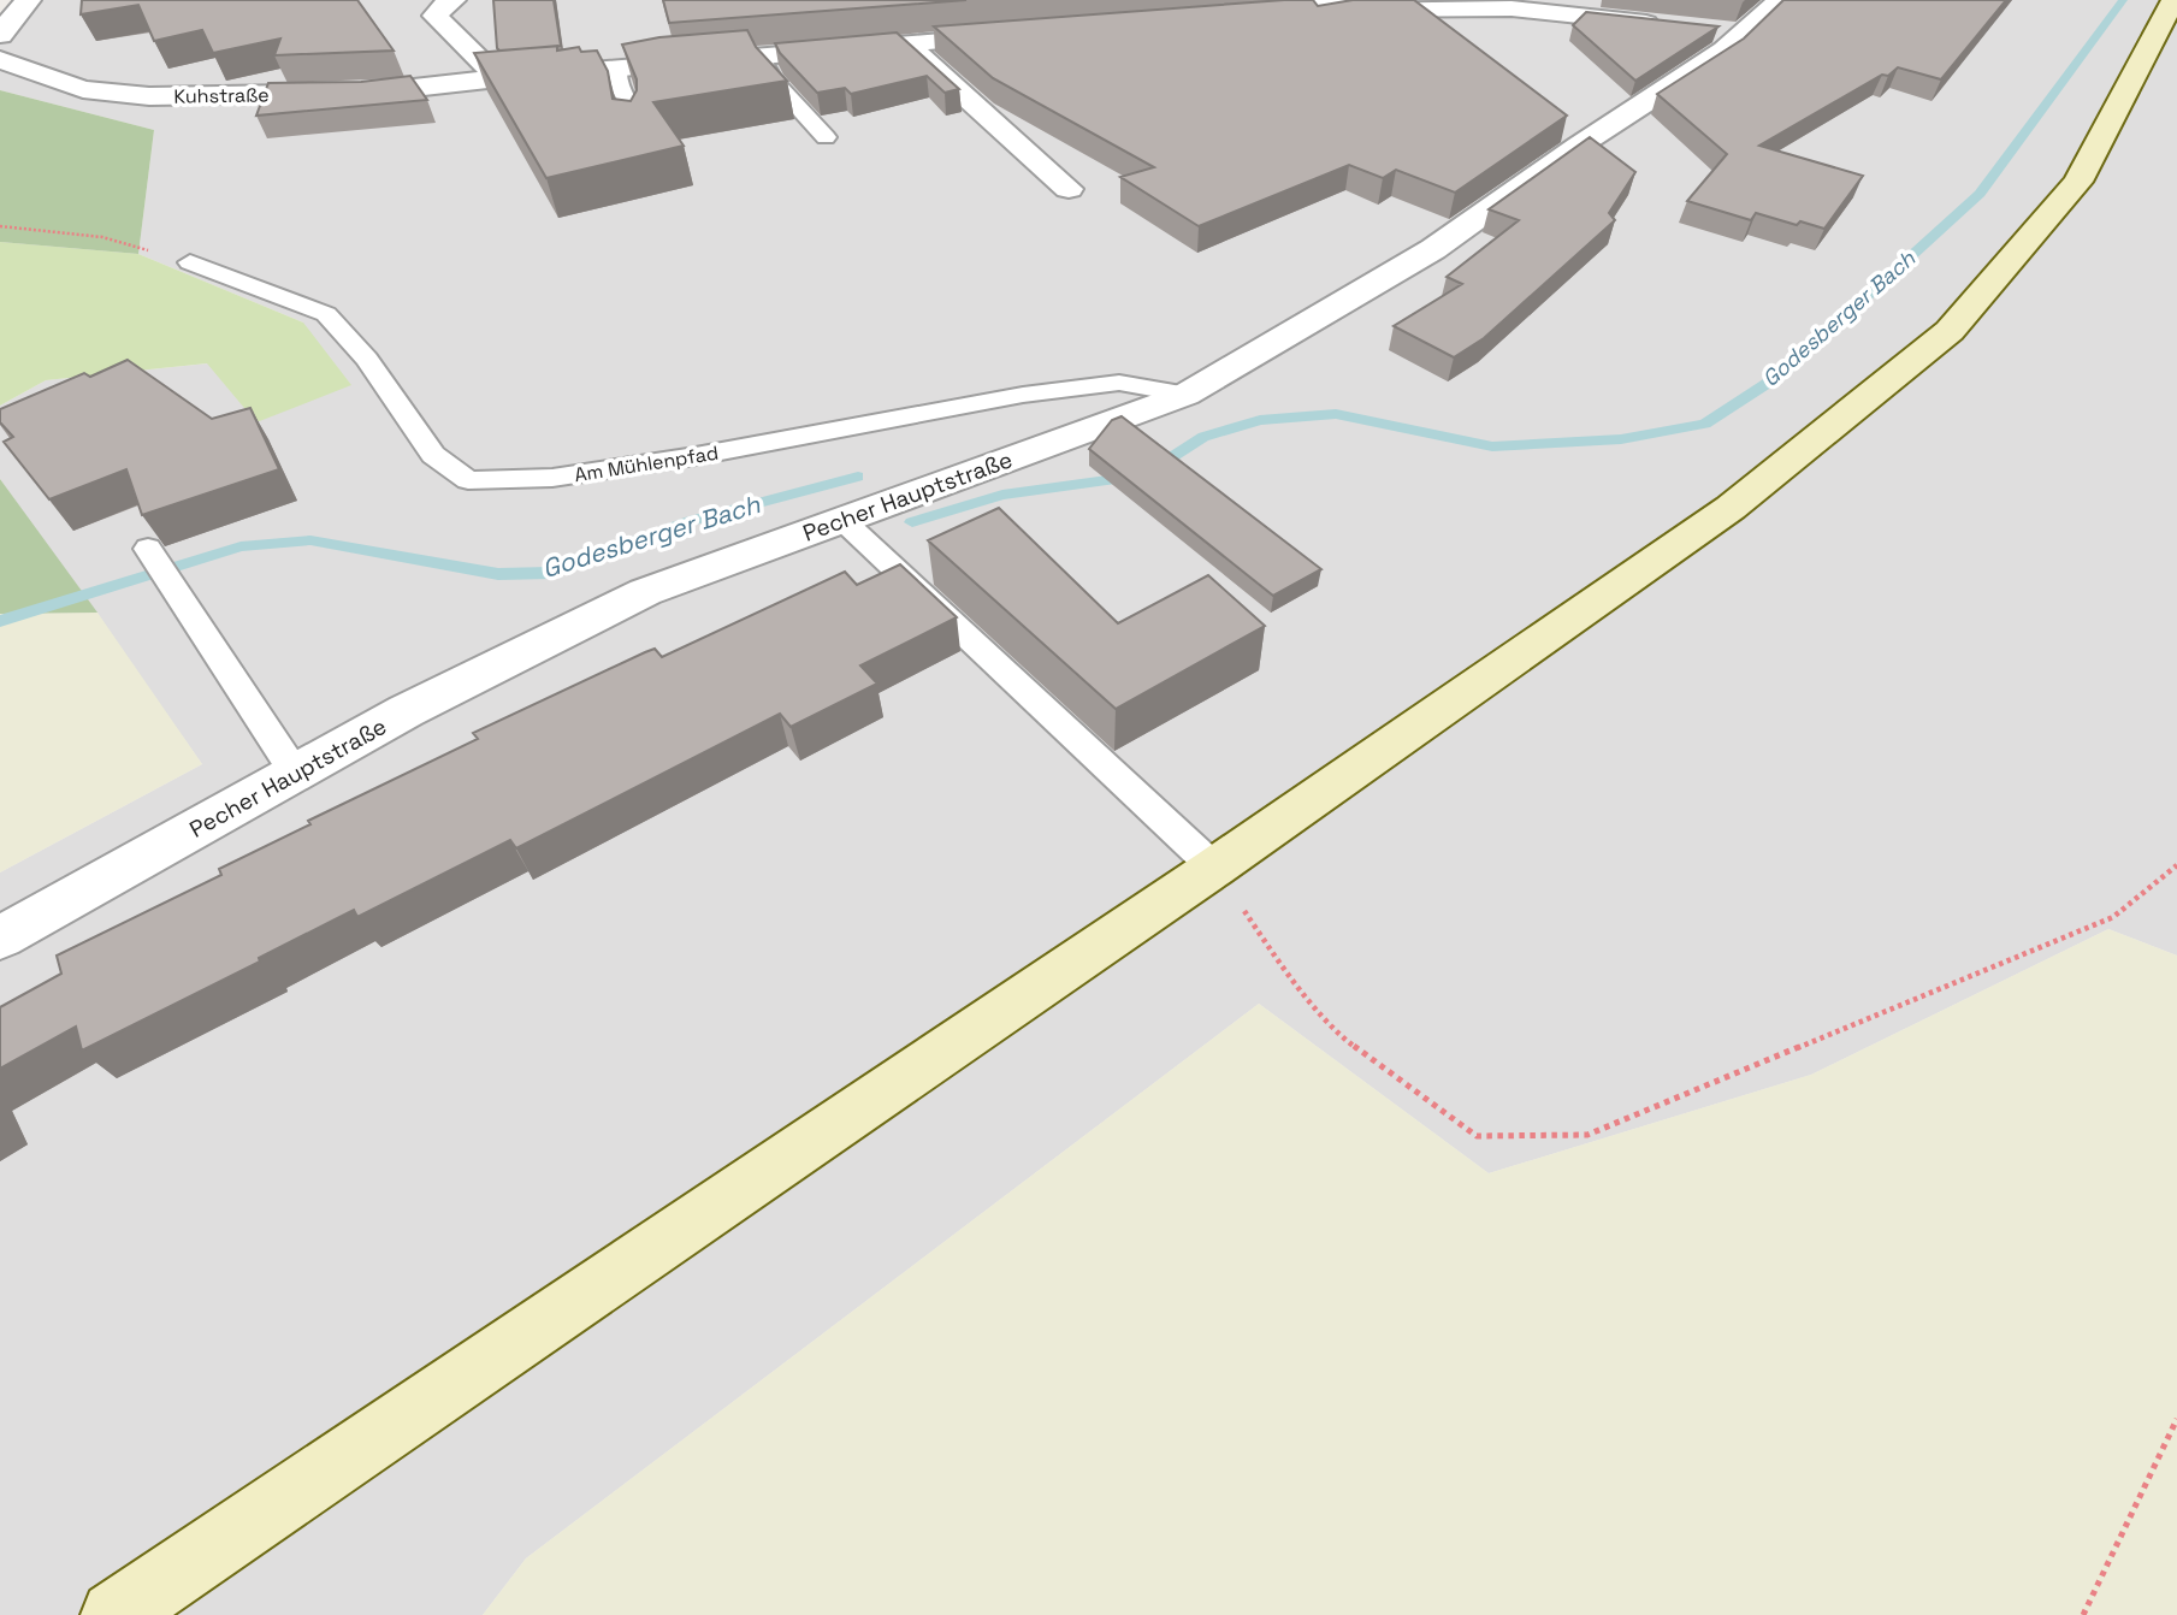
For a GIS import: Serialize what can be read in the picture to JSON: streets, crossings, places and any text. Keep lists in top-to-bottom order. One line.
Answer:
{"streets":{"street":["Kuhstraße","Pecher Hauptstraße"],"lane":["Am Mühlenpfad"]},"crossings":[["Am Mühlenpfad","Pecher Hauptstraße"]],"water":["Godesberger Bach"]}
